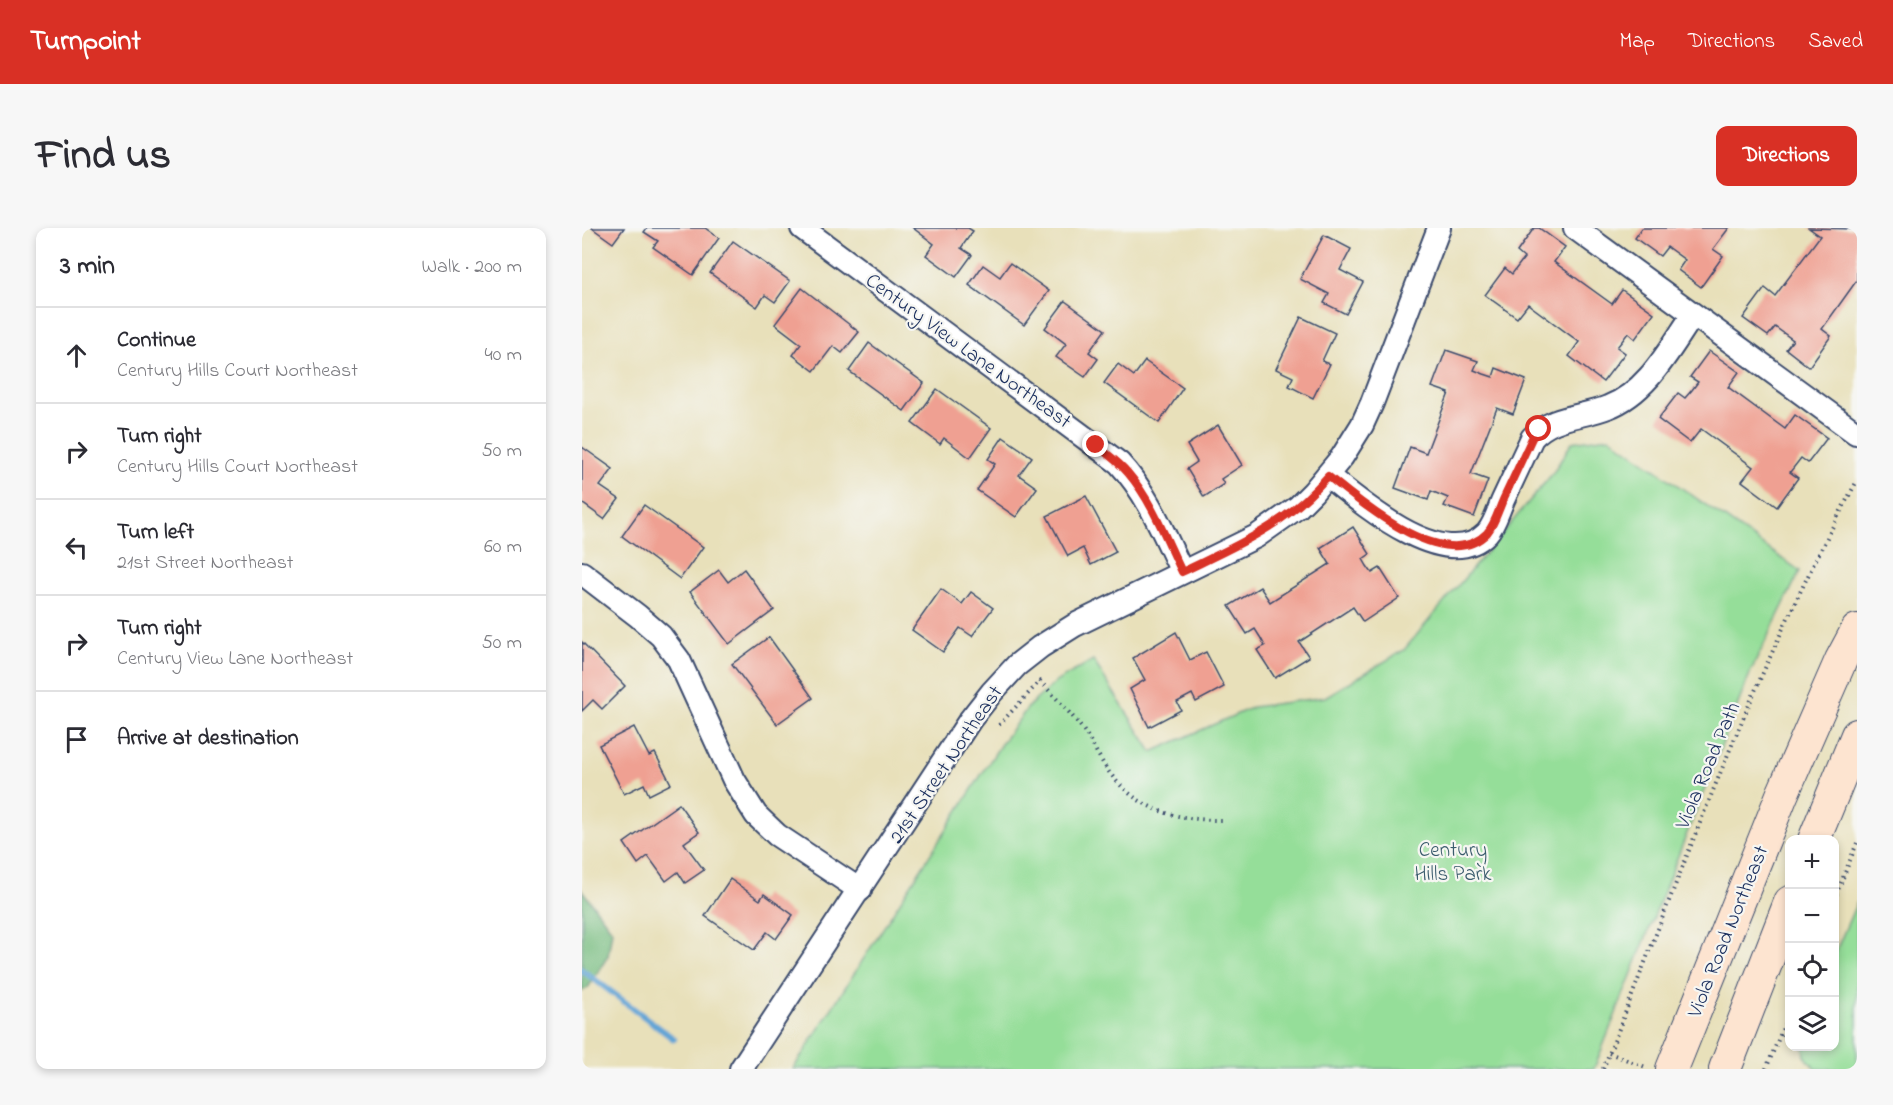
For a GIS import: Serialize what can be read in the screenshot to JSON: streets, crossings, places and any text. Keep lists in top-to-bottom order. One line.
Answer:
{"streets":{"main road":["Viola Road Northeast"],"street":["Century View Lane Northeast","21st Street Northeast"],"path":["Viola Road Path"]},"crossings":[["Century View Lane Northeast","21st Street Northeast"]],"parks":["Century Hills Park"],"page":{"header":"Turnpoint","nav":["Map","Directions","Saved"],"title":"Find us","buttons":"Directions","heading":["3 min","Walk · 200 m"],"list":[["Continue","Century Hills Court Northeast","40 m"],["Turn right","Century Hills Court Northeast","50 m"],["Turn left","21st Street Northeast","60 m"],["Turn right","Century View Lane Northeast","50 m"],"Arrive at destination"],"map_buttons":["+","−"]}}
